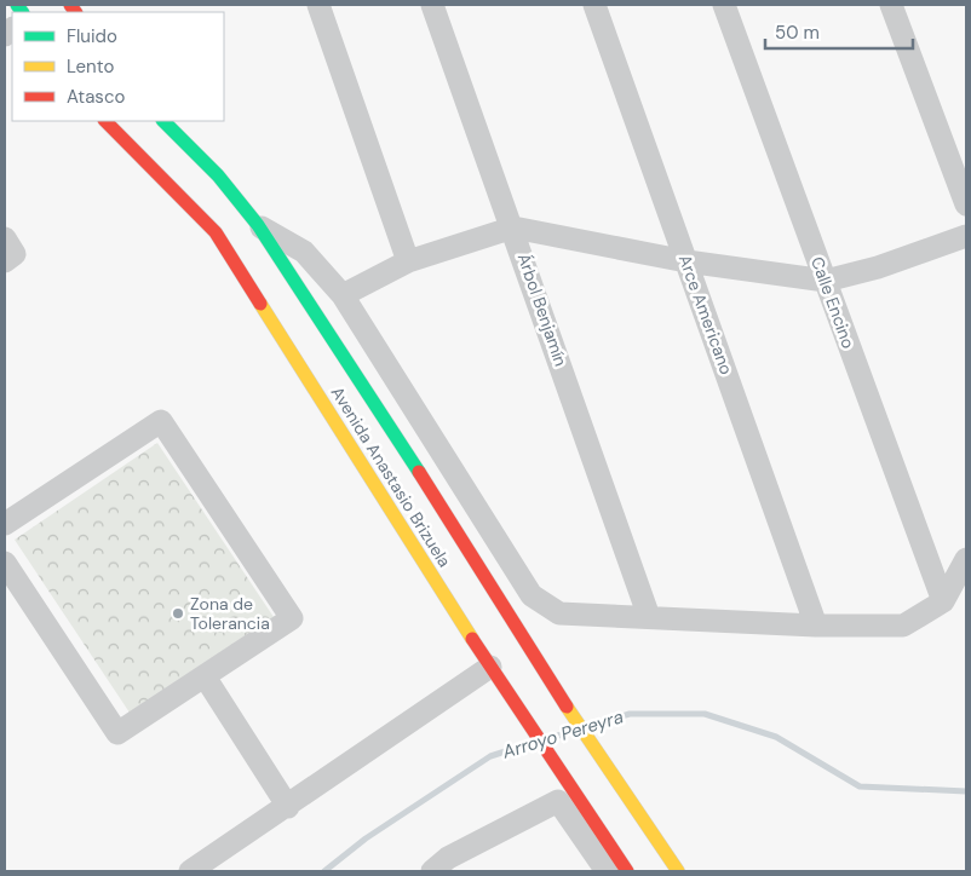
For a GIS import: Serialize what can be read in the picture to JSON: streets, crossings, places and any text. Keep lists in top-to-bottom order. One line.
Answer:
{"streets":{"main road":["Avenida Anastasio Brizuela"],"street":["Calle Encino","Árbol Benjamín","Arce Americano"]},"water":["Arroyo Pereyra"],"places":["Zona de Tolerancia"],"legend":["Fluido","Lento","Atasco"],"scale_bar":"50 m"}
